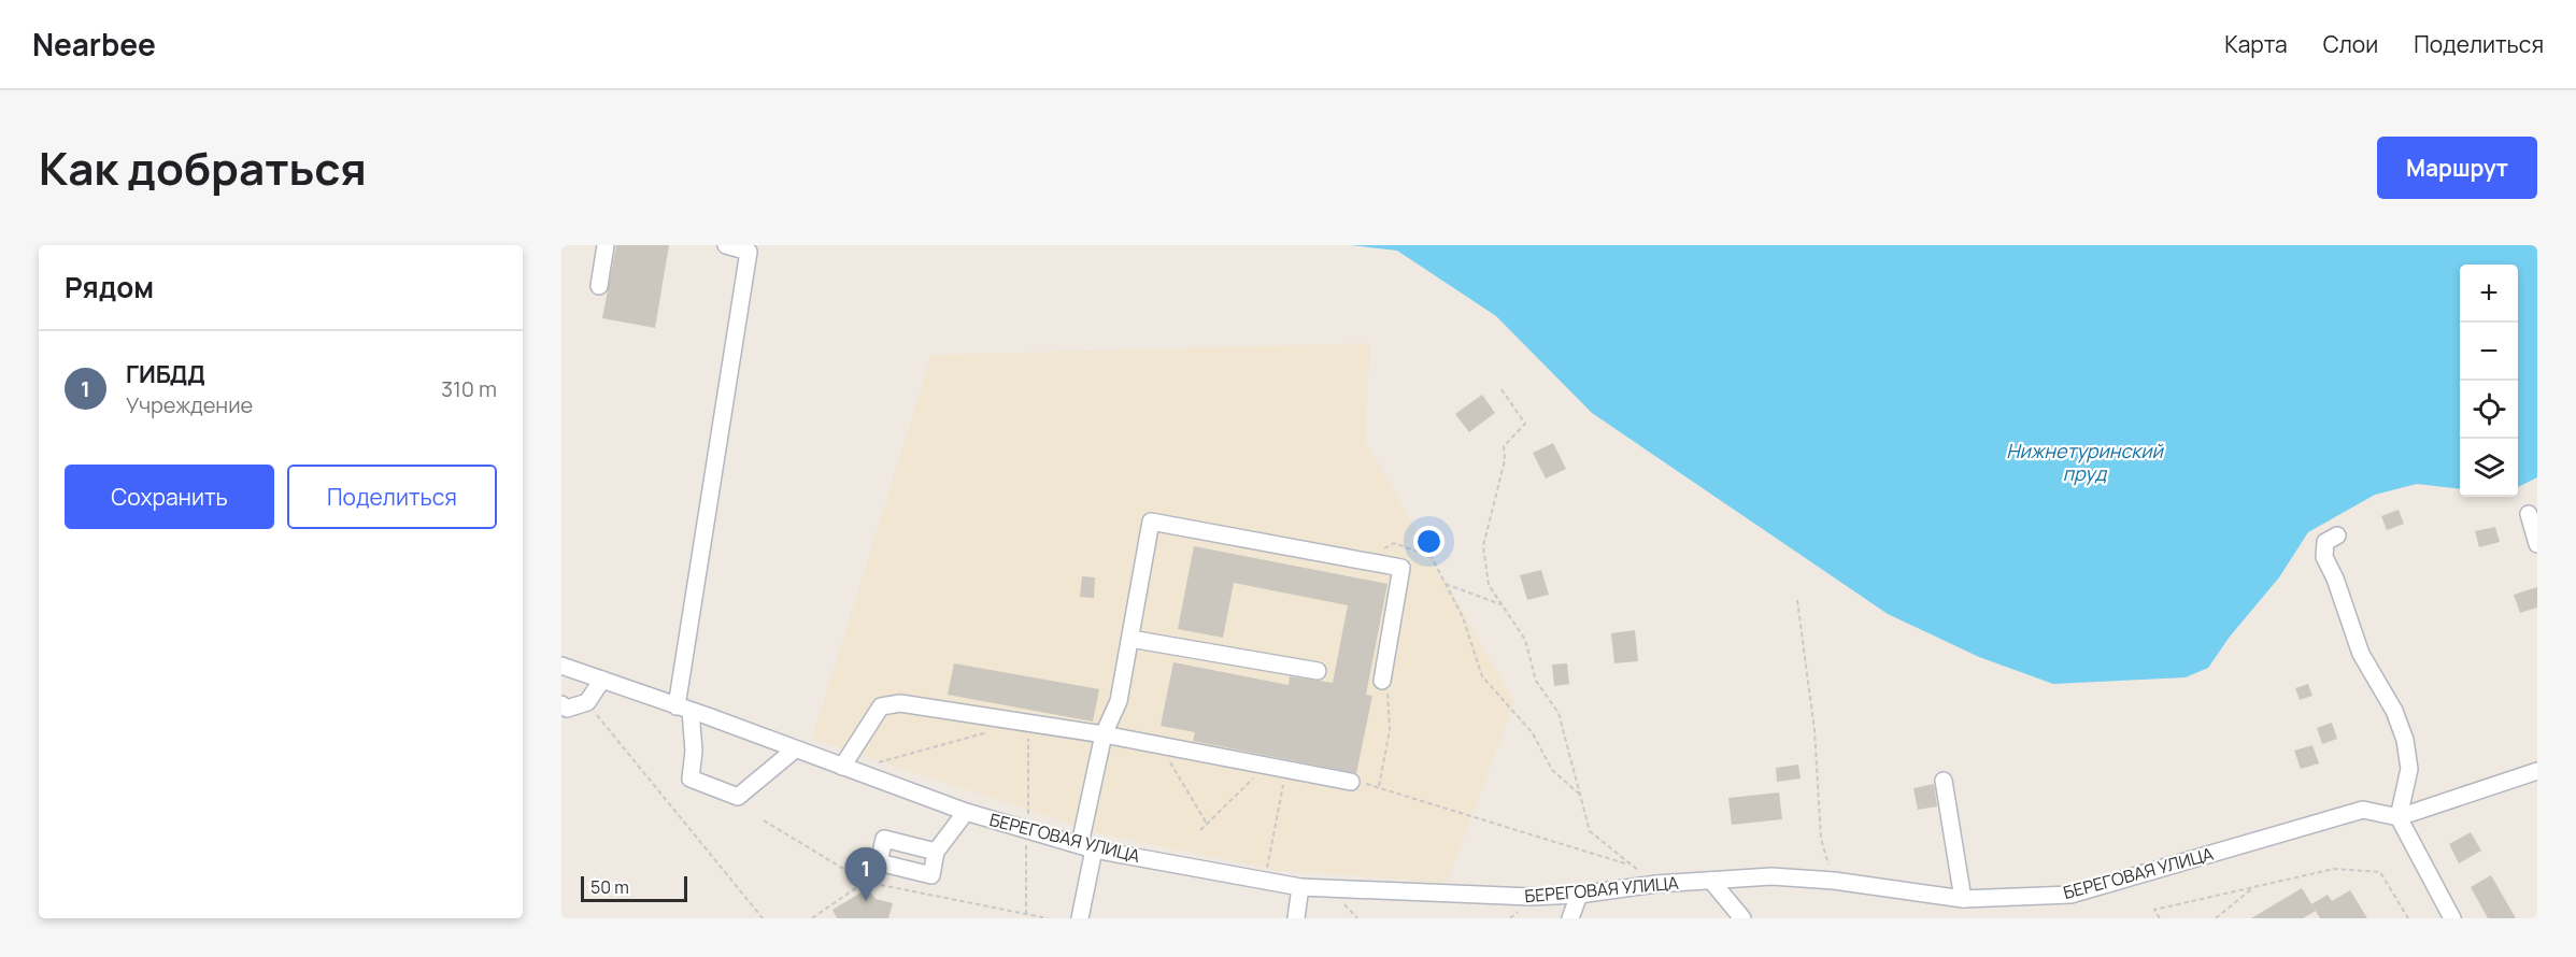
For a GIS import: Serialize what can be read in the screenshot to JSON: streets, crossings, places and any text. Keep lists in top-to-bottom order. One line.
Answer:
{"streets":{"street":["БЕРЕГОВАЯ УЛИЦА"]},"water":["Нижнетуринский пруд"],"scale_bar":"50 m","page":{"header":"Nearbee","nav":["Карта","Слои","Поделиться"],"title":"Как добраться","buttons":["Маршрут",["Сохранить","Поделиться"]],"heading":"Рядом","map_buttons":["+","−"],"list":[{"mark":"1","name":"ГИБДД","note":"Учреждение","value":"310 m"}],"pins":"1","scale":"50 m"}}
